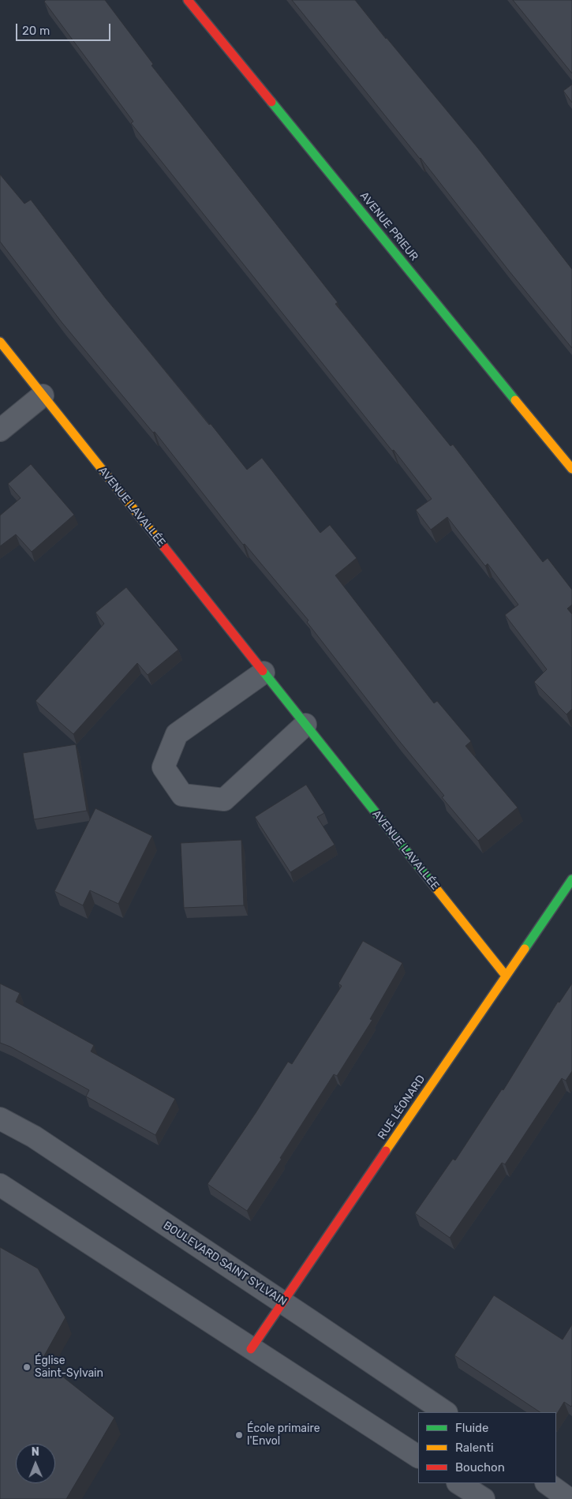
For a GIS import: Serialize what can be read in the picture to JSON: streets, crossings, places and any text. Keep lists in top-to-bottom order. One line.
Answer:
{"streets":{"street":["AVENUE PRIEUR","AVENUE LAVALLÉE","RUE LÉONARD","BOULEVARD SAINT SYLVAIN"]},"crossings":[["AVENUE LAVALLÉE","RUE LÉONARD"],["RUE LÉONARD","BOULEVARD SAINT SYLVAIN"]],"places":["Église Saint-Sylvain","École primaire l'Envol"],"legend":["Fluide","Ralenti","Bouchon"],"scale_bar":"20 m","north":"top"}
